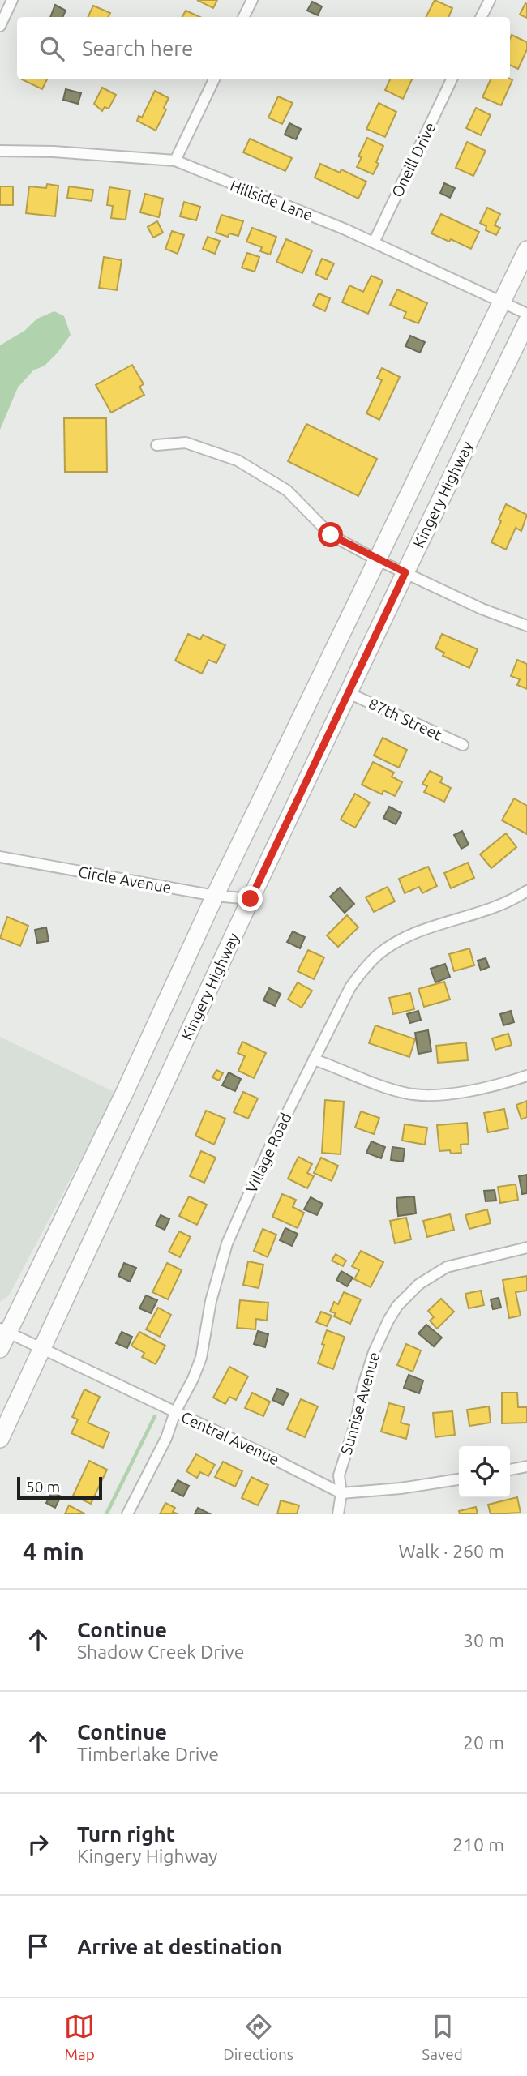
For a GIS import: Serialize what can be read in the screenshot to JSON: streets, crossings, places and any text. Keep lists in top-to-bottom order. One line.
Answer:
{"streets":{"main road":["Kingery Highway"],"street":["Oneill Drive","Hillside Lane","87th Street","Circle Avenue","Village Road","Sunrise Avenue","Central Avenue"]},"crossings":[["Oneill Drive","Hillside Lane"],["Hillside Lane","Kingery Highway"],["Kingery Highway","87th Street"],["Kingery Highway","Circle Avenue"],["Kingery Highway","Central Avenue"],["Village Road","Central Avenue"],["Sunrise Avenue","Central Avenue"]],"scale_bar":"50 m","page":{"search":"Search here","scale":"50 m","heading":["4 min","Walk · 260 m"],"list":[["Continue","Shadow Creek Drive","30 m"],["Continue","Timberlake Drive","20 m"],["Turn right","Kingery Highway","210 m"],"Arrive at destination"],"nav":["Map","Directions","Saved"]}}
